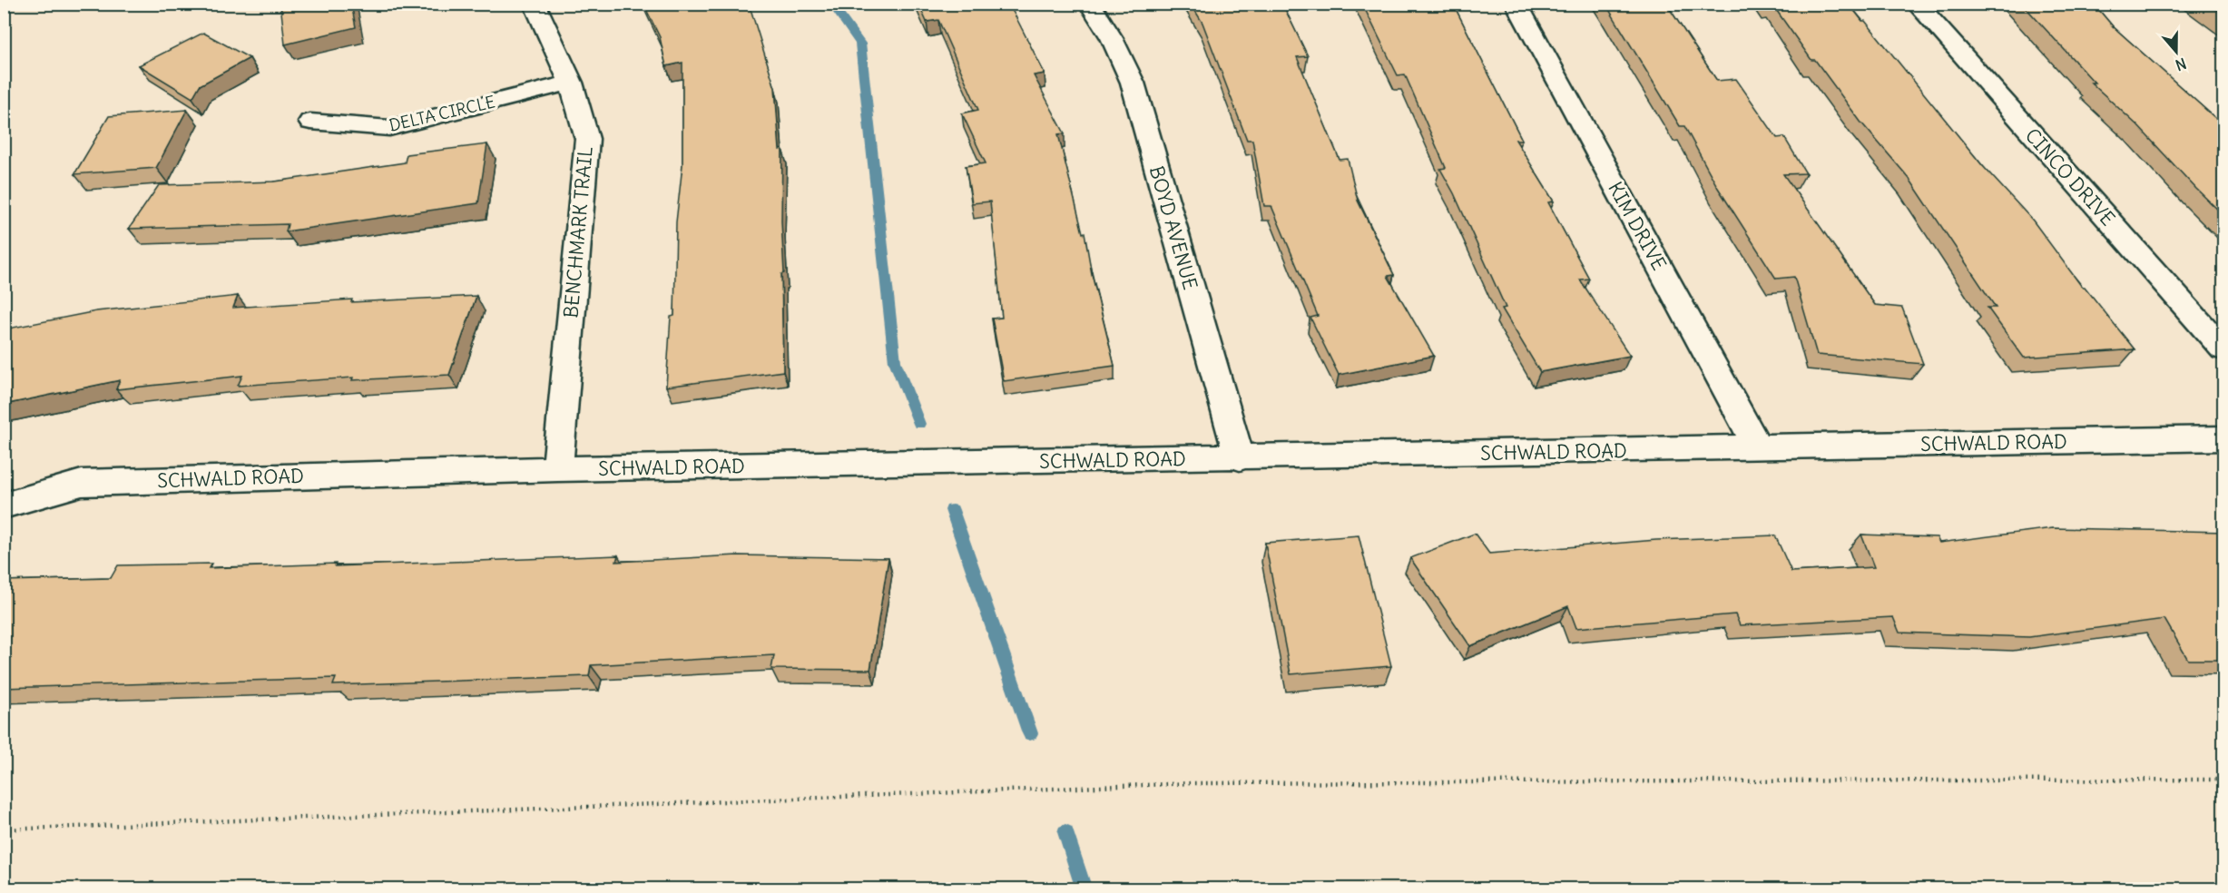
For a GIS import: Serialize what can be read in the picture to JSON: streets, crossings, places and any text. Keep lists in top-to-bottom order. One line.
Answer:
{"streets":{"street":["DELTA CIRCLE","CINCO DRIVE","KIM DRIVE","BOYD AVENUE","BENCHMARK TRAIL","SCHWALD ROAD"]},"crossings":[["DELTA CIRCLE","BENCHMARK TRAIL"],["KIM DRIVE","SCHWALD ROAD"],["BOYD AVENUE","SCHWALD ROAD"],["BENCHMARK TRAIL","SCHWALD ROAD"]],"north":"bottom"}
